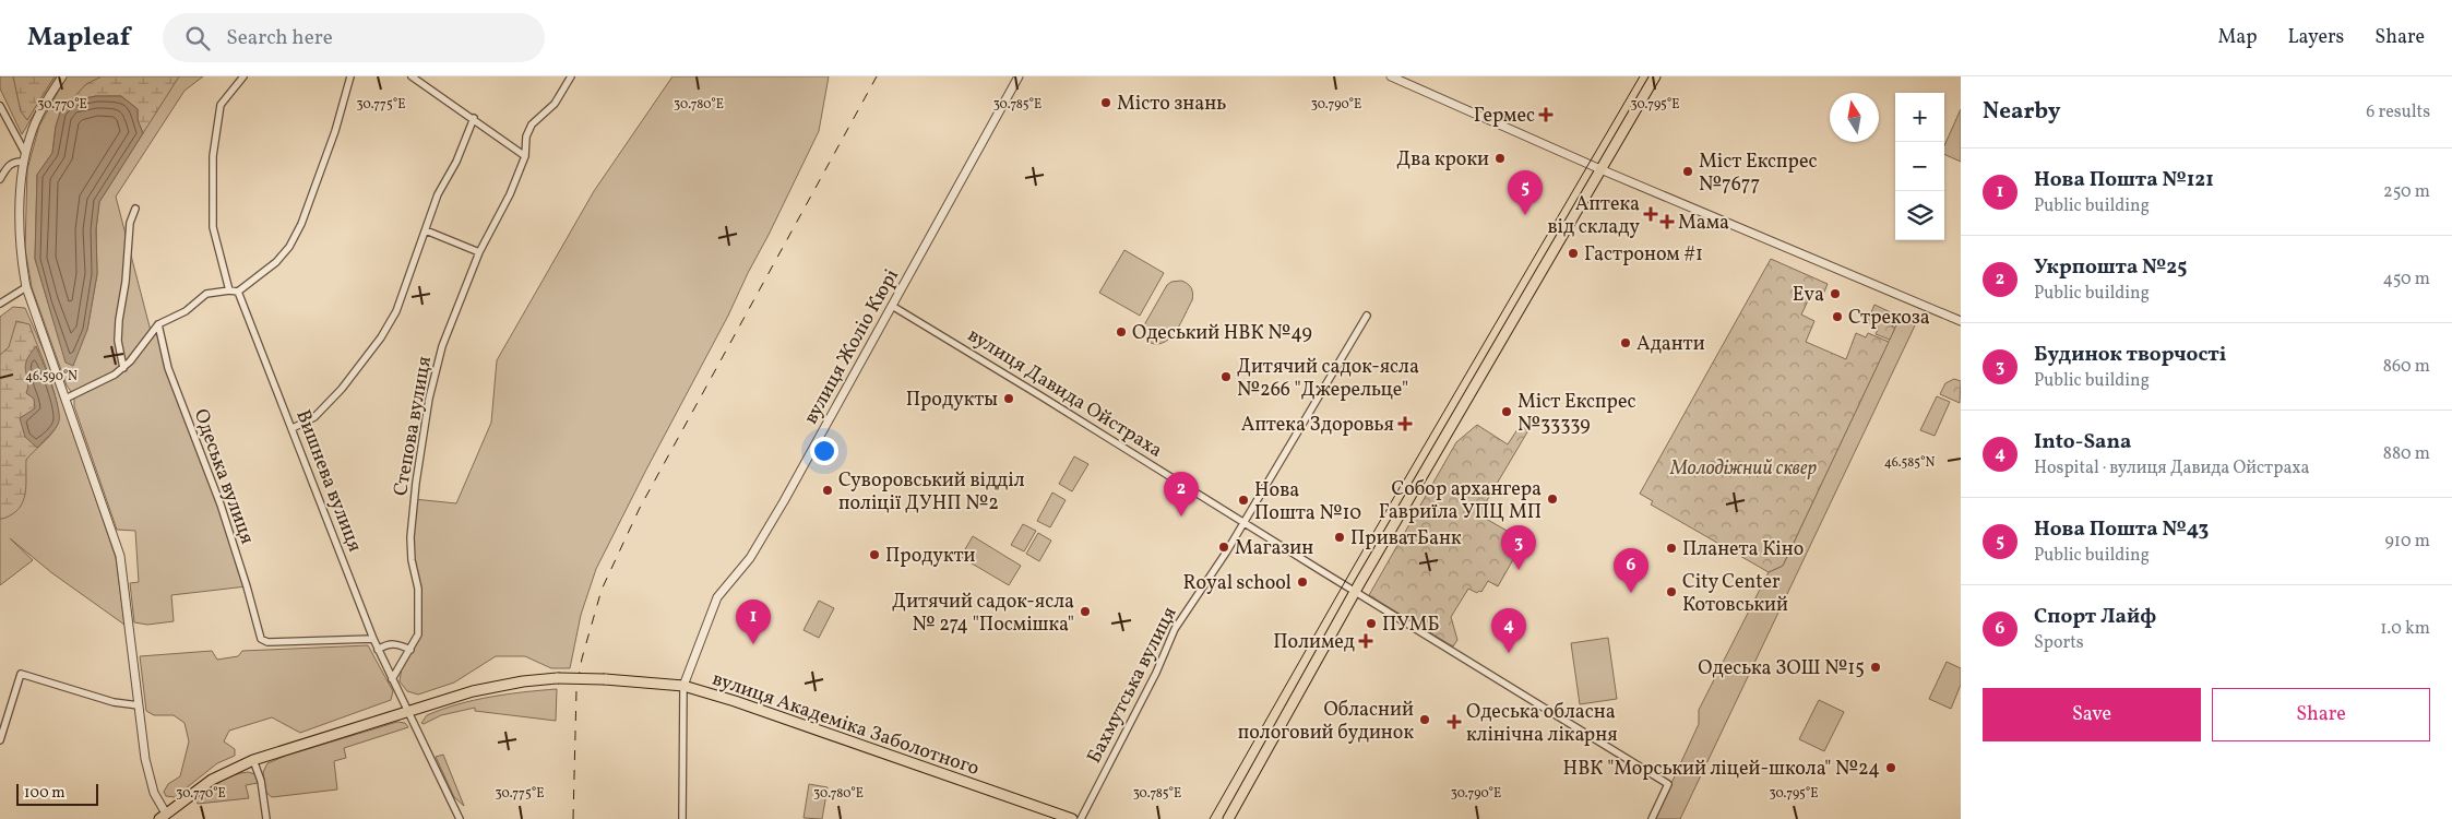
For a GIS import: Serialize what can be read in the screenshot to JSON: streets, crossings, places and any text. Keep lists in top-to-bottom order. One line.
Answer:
{"streets":{"highway":["вулиця Академіка Заболотного"],"street":["вулиця Жоліо Кюрі","вулиця Давида Ойстраха","Степова вулиця","Одеська вулиця","Вишнева вулиця","Бахмутська вулиця"]},"crossings":[["вулиця Жоліо Кюрі","вулиця Давида Ойстраха"],["вулиця Жоліо Кюрі","вулиця Академіка Заболотного"],["вулиця Давида Ойстраха","Бахмутська вулиця"],["Степова вулиця","Вишнева вулиця"],["Одеська вулиця","Вишнева вулиця"],["Вишнева вулиця","вулиця Академіка Заболотного"]],"parks":["Молодіжний сквер"],"places":{"other":["Місто знань","Два кроки","Міст Експрес №7677","Гастроном #1","Eva","Стрекоза","Одеський НВК №49","Аданти","Дитячий садок-ясла №266 \"Джерельце\"","Продукты","Міст Експрес №33339","Суворовський відділ поліції ДУНП №2","Собор архангера Гавриїла УПЦ МП","Нова Пошта №10","ПриватБанк","Магазин","Планета Кіно","Продукти","Royal school","City Center Котовський","Дитячий садок-ясла № 274 \"Посмішка\"","ПУМБ","Одеська ЗОШ №15","Обласний пологовий будинок","НВК \"Морський ліцей-школа\" №24"],"health":["Гермес","Аптека від складу","Мама","Аптека Здоровья","Полимед","Одеська обласна клінічна лікарня"]},"scale_bar":"100 m","north":"top","page":{"header":"Mapleaf","search":"Search here","nav":["Map","Layers","Share"],"heading":["Nearby","6 results"],"map_buttons":["+","−"],"list":[{"mark":"1","name":"Нова Пошта №121","note":"Public building","value":"250 m"},{"mark":"2","name":"Укрпошта №25","note":"Public building","value":"450 m"},{"mark":"3","name":"Будинок творчості","note":"Public building","value":"860 m"},{"mark":"4","name":"Into-Sana","note":"Hospital · вулиця Давида Ойстраха","value":"880 m"},{"mark":"5","name":"Нова Пошта №43","note":"Public building","value":"910 m"},{"mark":"6","name":"Спорт Лайф","note":"Sports","value":"1.0 km"}],"pins":["5","2","3","6","1","4"],"buttons":["Save","Share"],"scale":"100 m"},"coordinates":["30.770°E","30.775°E","30.780°E","30.785°E","30.790°E","30.795°E","46.590°N","46.585°N"]}
